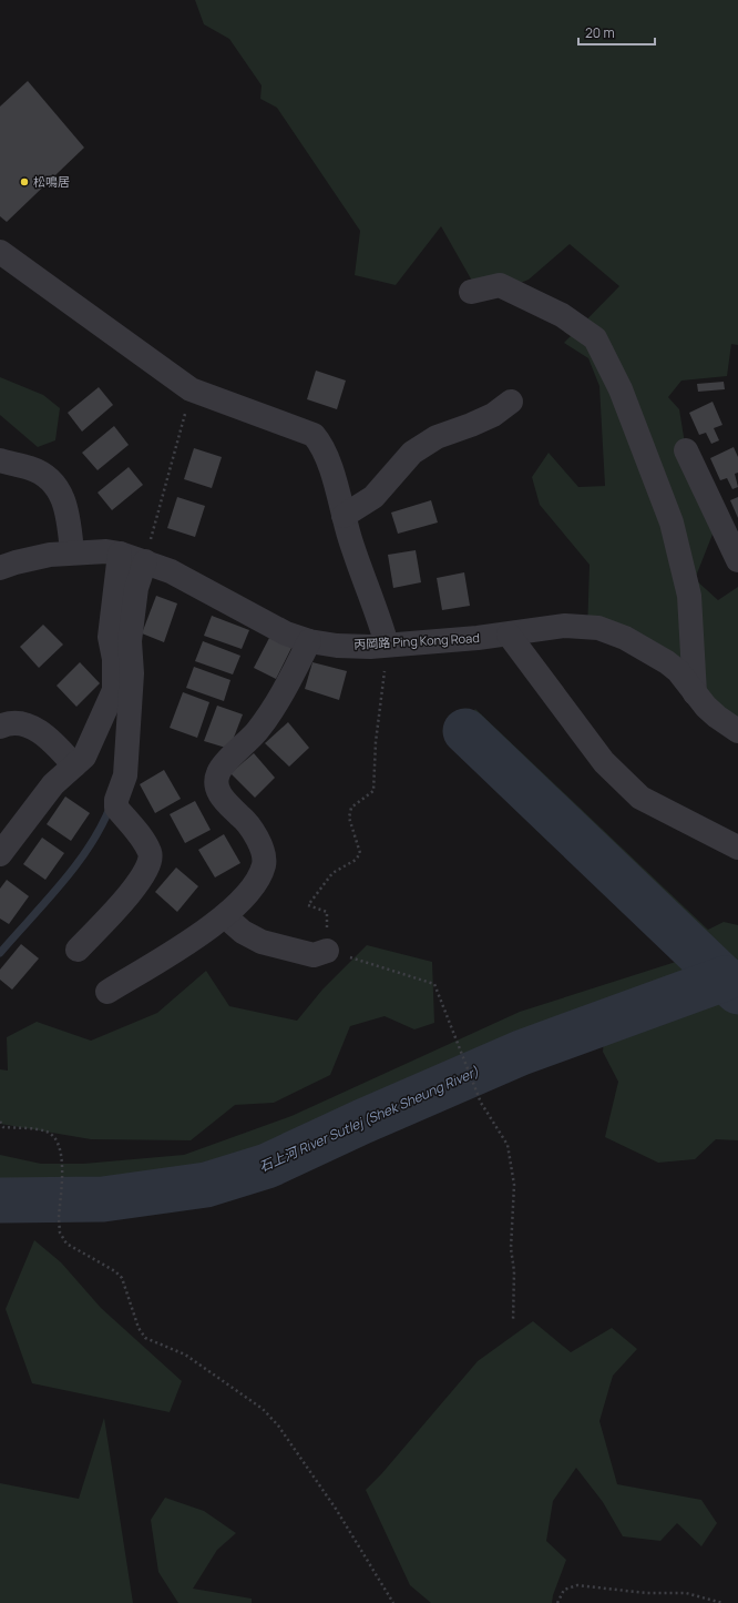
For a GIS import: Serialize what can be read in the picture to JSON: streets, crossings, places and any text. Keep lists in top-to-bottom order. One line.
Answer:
{"streets":{"street":["丙岡路 Ping Kong Road"]},"water":["石上河 River Sutlej (Shek Sheung River)"],"places":["松鳴居"],"scale_bar":"20 m"}
